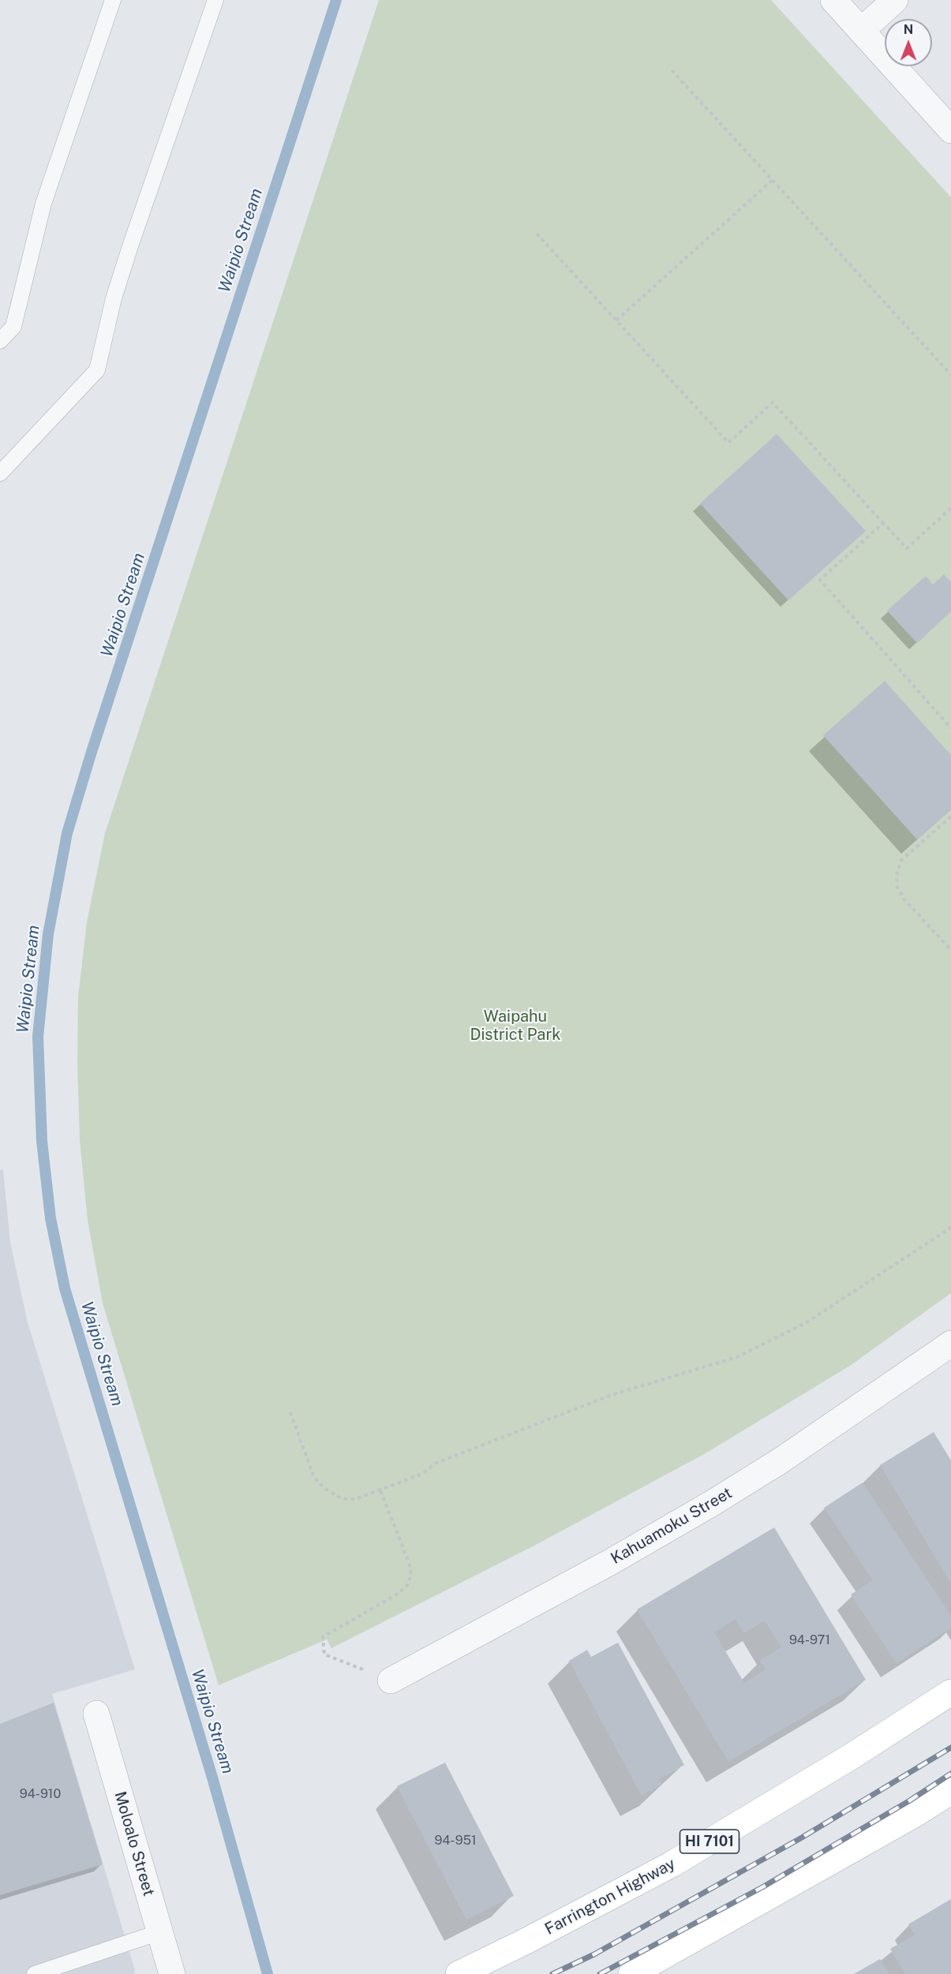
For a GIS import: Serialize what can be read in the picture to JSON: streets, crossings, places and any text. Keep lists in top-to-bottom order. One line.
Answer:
{"streets":{"main road":["HI 7101","Farrington Highway"],"street":["Kahuamoku Street","Moloalo Street"]},"water":["Waipio Stream"],"parks":["Waipahu District Park"],"house_numbers":["94-971","94-910","94-951"],"north":"top"}
